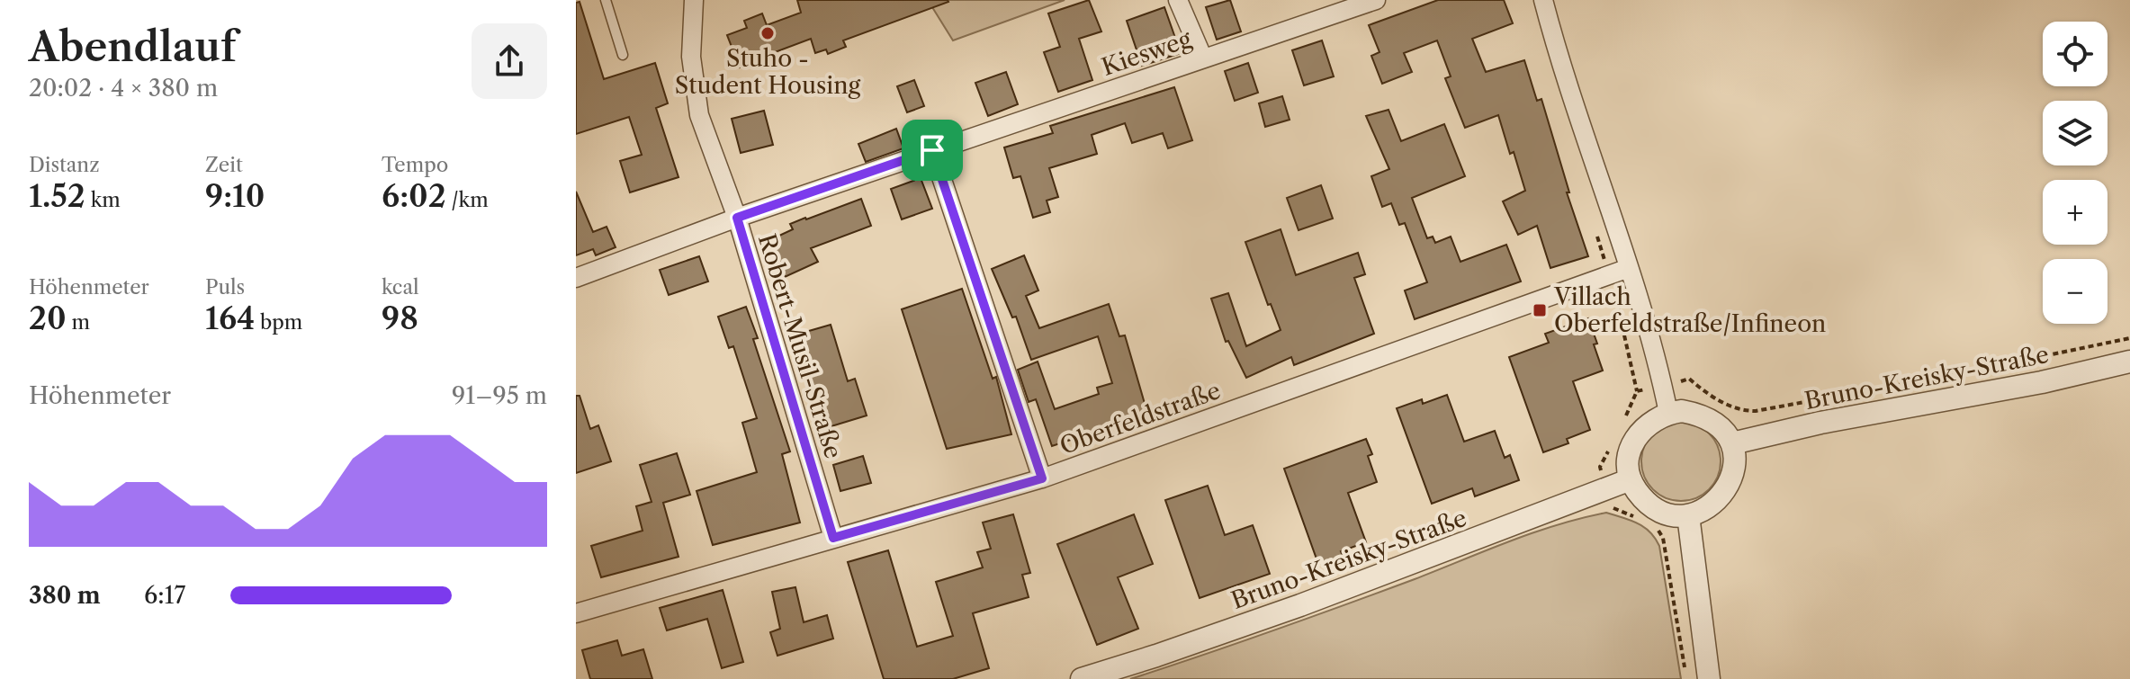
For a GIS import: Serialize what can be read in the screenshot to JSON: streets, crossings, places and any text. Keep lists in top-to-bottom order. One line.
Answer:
{"streets":{"street":["Kiesweg","Robert-Musil-Straße","Bruno-Kreisky-Straße","Oberfeldstraße"]},"crossings":[["Kiesweg","Robert-Musil-Straße"],["Robert-Musil-Straße","Oberfeldstraße"]],"places":{"other":["Stuho - Student Housing"],"transit":["Villach Oberfeldstraße/Infineon"]},"page":{"heading":["Abendlauf","20:02 · 4 × 380 m"],"map_buttons":["+","−"],"stats":[["Distanz","1.52 km"],["Zeit","9:10"],["Tempo","6:02 /km"],["Höhenmeter","20 m"],["Puls","164 bpm"],["kcal","98"]],"chart":["Höhenmeter","91–95 m"],"list":[{"name":"380 m","note":"6:17"}]}}
